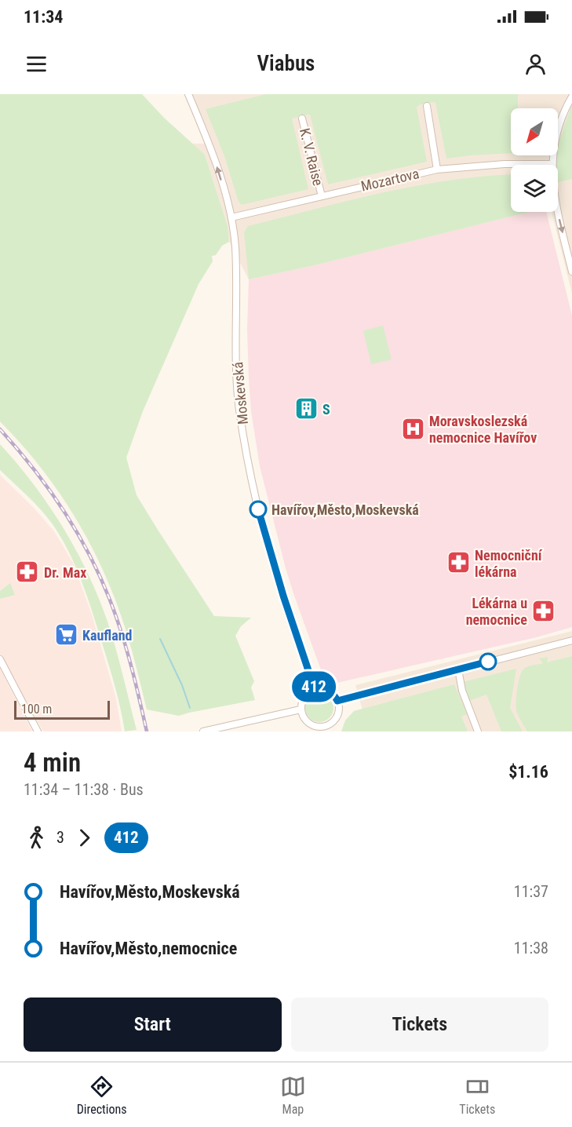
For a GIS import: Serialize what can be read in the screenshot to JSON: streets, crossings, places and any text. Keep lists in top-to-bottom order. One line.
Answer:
{"streets":{"street":["K. V. Raise","Mozartova","Moskevská"]},"crossings":[["K. V. Raise","Mozartova"],["Mozartova","Moskevská"]],"places":{"building":["S"],"hospital":["Moravskoslezská nemocnice Havířov"],"other":["Havířov,Město,Moskevská"],"pharmacy":["Nemocniční lékárna","Dr. Max","Lékárna u nemocnice"],"supermarket":["Kaufland"]},"lines":["bus line 412"],"scale_bar":"100 m","north":"bottom left","page":{"status":"11:34","header":"Viabus","on_map":"412","scale":"100 m","heading":["4 min","11:34 – 11:38 · Bus","$1.16"],"legs":["3","412"],"list":[{"name":"Havířov,Město,Moskevská","value":"11:37"},{"name":"Havířov,Město,nemocnice","value":"11:38"}],"buttons":["Start","Tickets"],"tabs":["Directions","Map","Tickets"]}}
